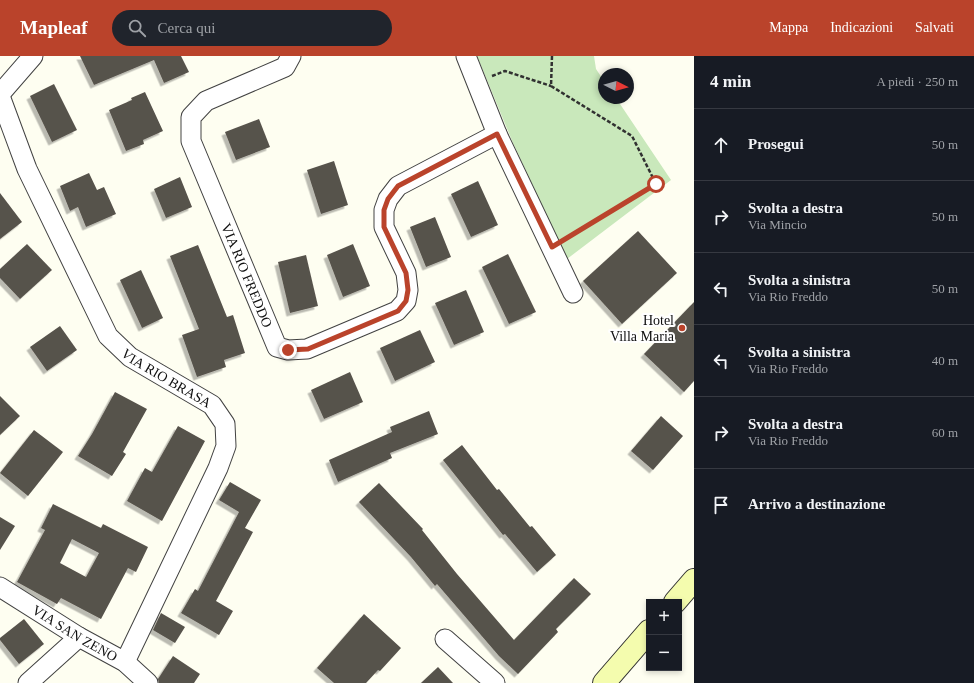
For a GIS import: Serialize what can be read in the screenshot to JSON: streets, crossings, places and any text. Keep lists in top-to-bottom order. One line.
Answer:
{"streets":{"street":["VIA RIO FREDDO","VIA RIO BRASA","VIA SAN ZENO"]},"crossings":[["VIA RIO BRASA","VIA SAN ZENO"]],"places":["Hotel Villa Maria"],"north":"right","page":{"header":"Mapleaf","search":"Cerca qui","nav":["Mappa","Indicazioni","Salvati"],"heading":["4 min","A piedi · 250 m"],"list":[["Prosegui","50 m"],["Svolta a destra","Via Mincio","50 m"],["Svolta a sinistra","Via Rio Freddo","50 m"],["Svolta a sinistra","Via Rio Freddo","40 m"],["Svolta a destra","Via Rio Freddo","60 m"],"Arrivo a destinazione"],"map_buttons":["+","−"]}}
